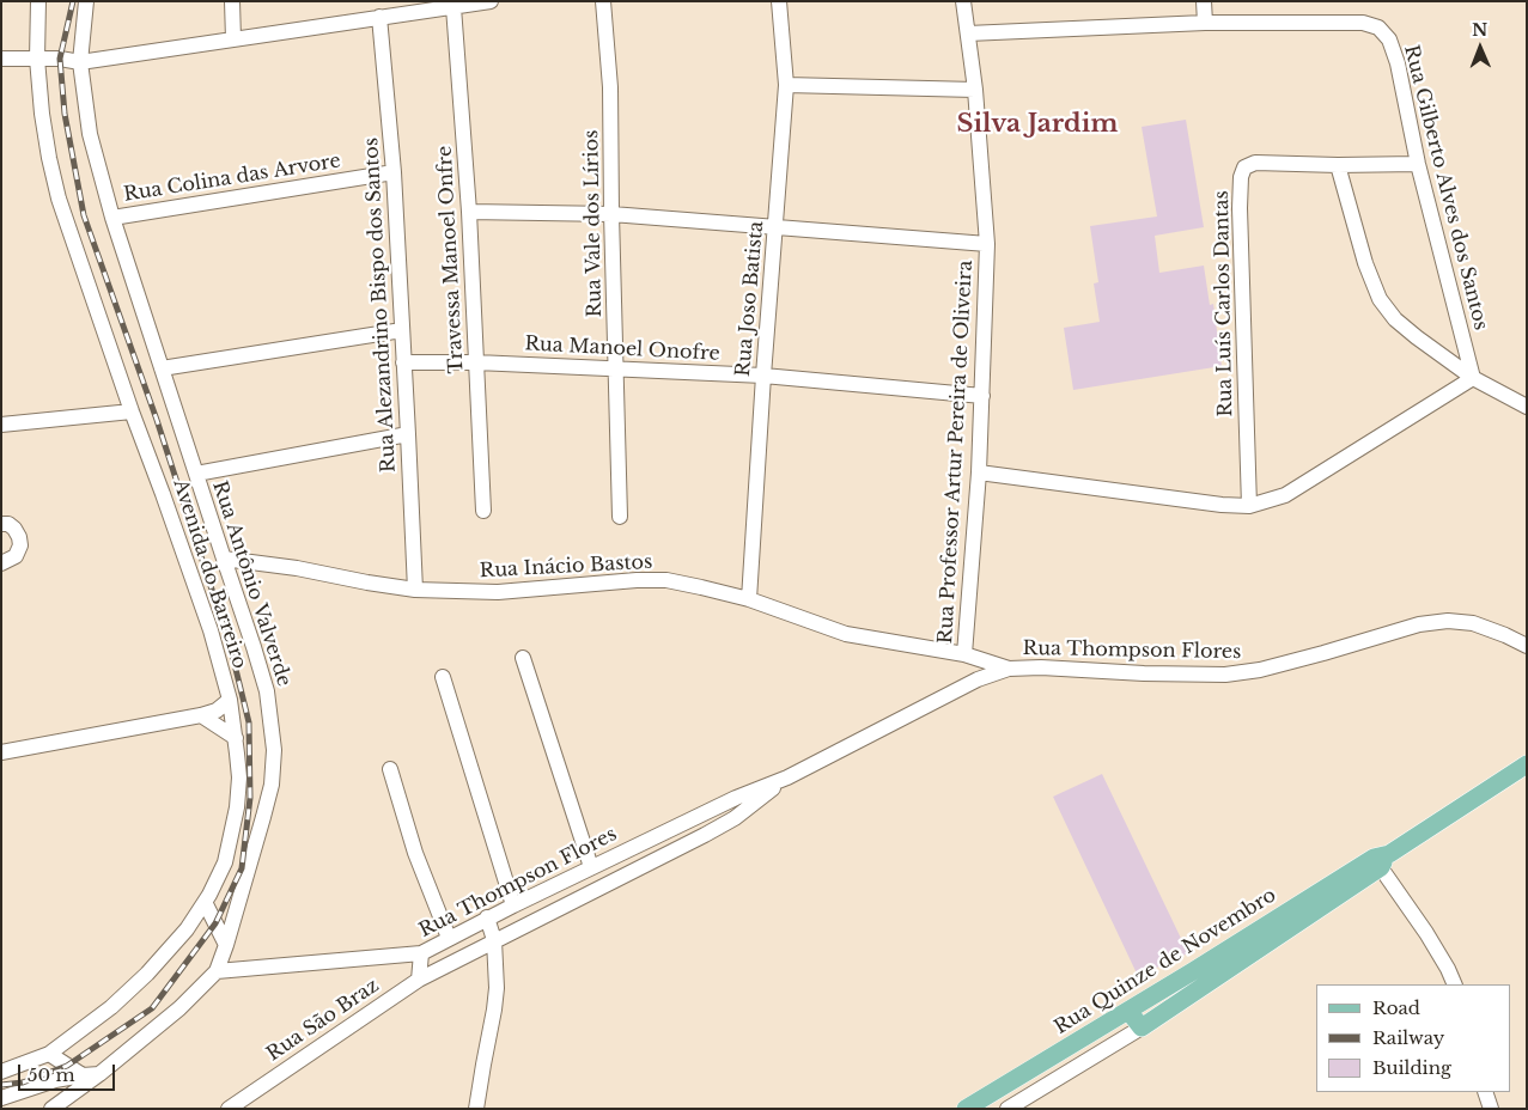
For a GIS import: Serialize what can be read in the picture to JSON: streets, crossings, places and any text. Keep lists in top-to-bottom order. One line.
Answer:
{"streets":{"main road":["Rua Quinze de Novembro"],"street":["Rua Colina das Arvore","Rua Gilberto Alves dos Santos","Rua Vale dos Lírios","Travessa Manoel Onfre","Rua Joso Batista","Rua Luís Carlos Dantas","Rua Alezandrino Bispo dos Santos","Rua Manoel Onofre","Rua Professor Artur Pereira de Oliveira","Rua Inácio Bastos","Avenida do Barreiro","Rua Antônio Valverde","Rua Thompson Flores","Rua São Braz"]},"crossings":[["Rua Colina das Arvore","Rua Alezandrino Bispo dos Santos"],["Rua Colina das Arvore","Rua Antônio Valverde"],["Rua Gilberto Alves dos Santos","Rua Luís Carlos Dantas"],["Rua Gilberto Alves dos Santos","Rua Professor Artur Pereira de Oliveira"],["Rua Vale dos Lírios","Rua Manoel Onofre"],["Travessa Manoel Onfre","Rua Manoel Onofre"],["Rua Joso Batista","Rua Manoel Onofre"],["Rua Joso Batista","Rua Inácio Bastos"],["Rua Alezandrino Bispo dos Santos","Rua Manoel Onofre"],["Rua Alezandrino Bispo dos Santos","Rua Inácio Bastos"],["Rua Manoel Onofre","Rua Professor Artur Pereira de Oliveira"],["Rua Professor Artur Pereira de Oliveira","Rua Inácio Bastos"],["Rua Inácio Bastos","Rua Antônio Valverde"],["Rua Inácio Bastos","Rua Thompson Flores"],["Rua Antônio Valverde","Rua Thompson Flores"],["Rua Thompson Flores","Rua São Braz"]],"districts":["Silva Jardim"],"legend":["Road","Railway","Building"],"scale_bar":"50 m","north":"top"}
